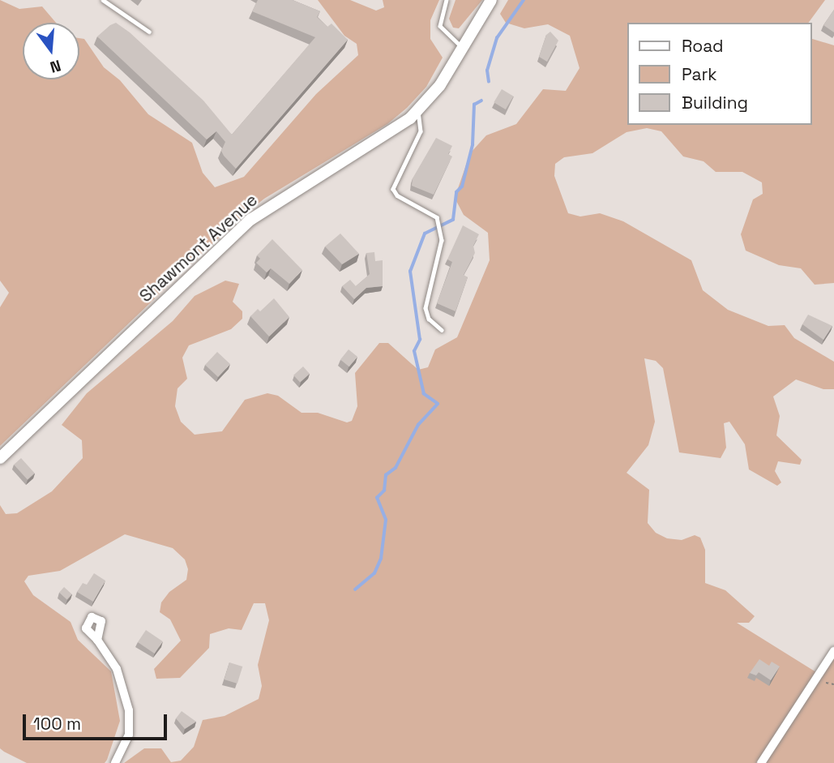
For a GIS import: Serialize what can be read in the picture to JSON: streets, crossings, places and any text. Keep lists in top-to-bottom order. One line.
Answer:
{"streets":{"main road":["Shawmont Avenue"]},"legend":["Road","Park","Building"],"scale_bar":"100 m","north":"bottom"}
